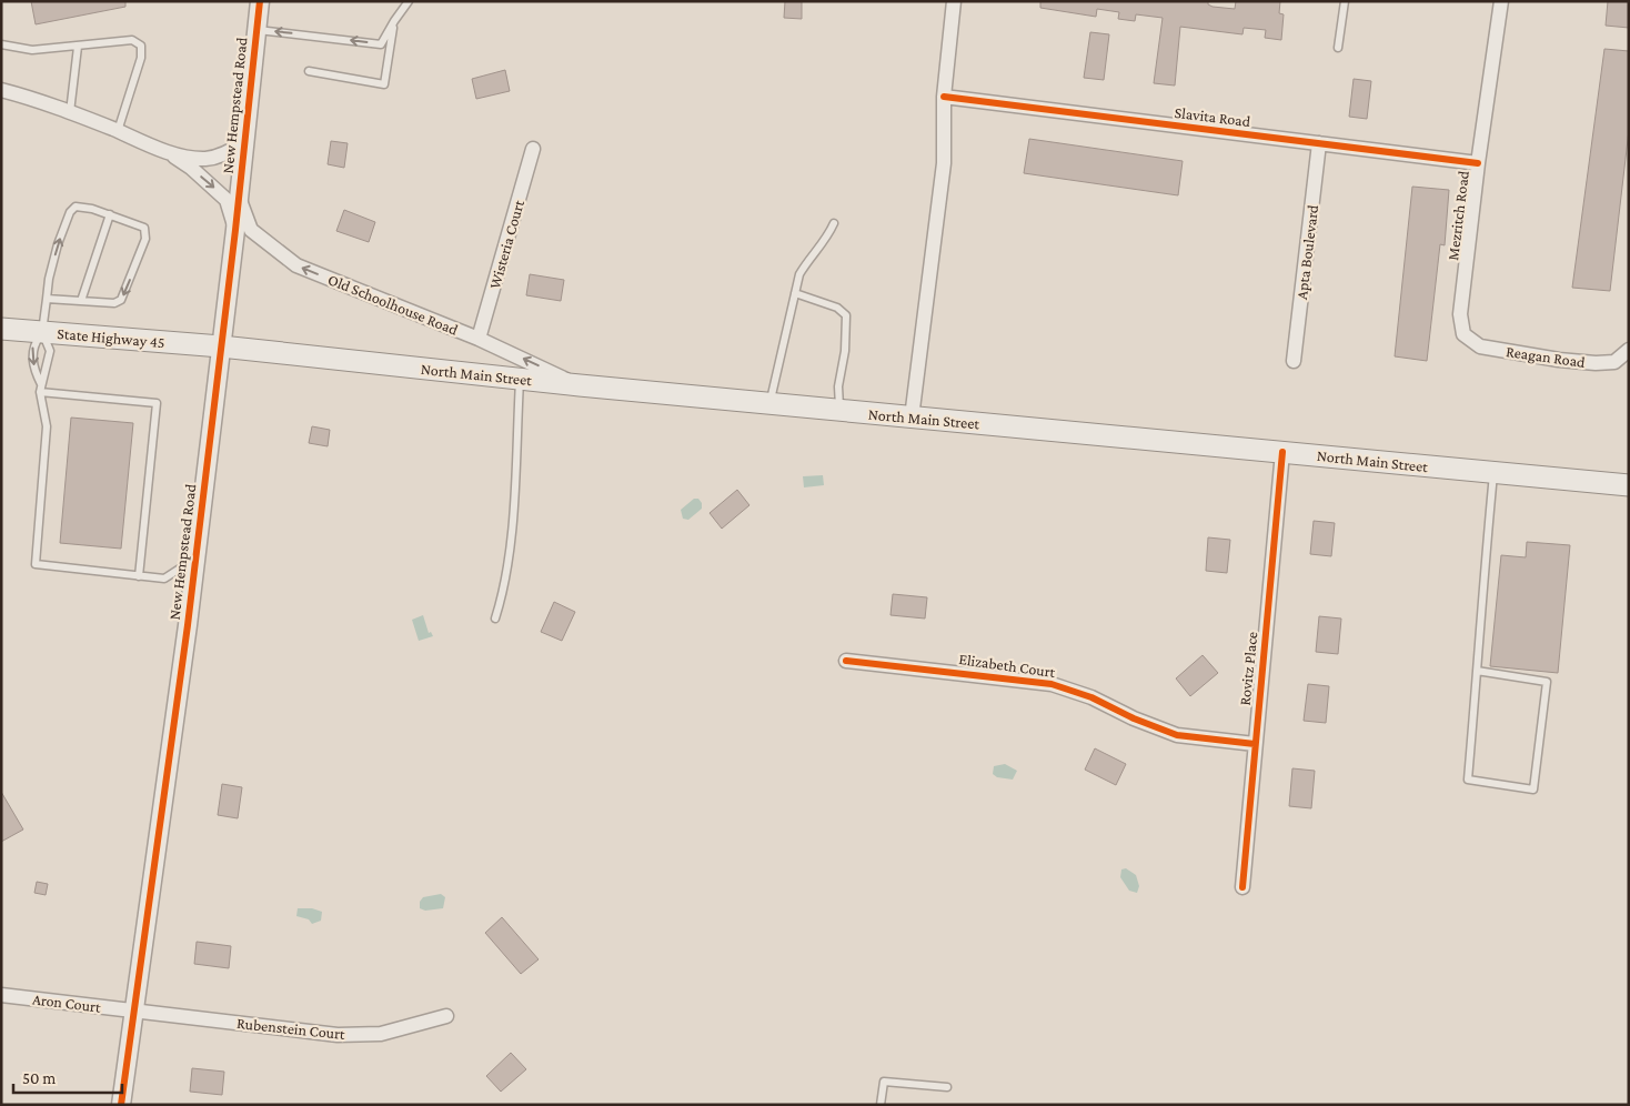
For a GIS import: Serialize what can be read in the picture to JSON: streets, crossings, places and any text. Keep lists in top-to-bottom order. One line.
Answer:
{"streets":{"main road":["State Highway 45","North Main Street"],"street":["New Hempstead Road","Slavita Road","Mezritch Road","Wisteria Court","Apta Boulevard","Old Schoolhouse Road","Reagan Road","Elizabeth Court","Rovitz Place","Aron Court","Rubenstein Court"]},"crossings":[["New Hempstead Road","Old Schoolhouse Road"],["New Hempstead Road","State Highway 45"],["New Hempstead Road","North Main Street"],["New Hempstead Road","Aron Court"],["New Hempstead Road","Rubenstein Court"],["Slavita Road","Mezritch Road"],["Slavita Road","Apta Boulevard"],["Mezritch Road","Reagan Road"],["Wisteria Court","Old Schoolhouse Road"],["Old Schoolhouse Road","North Main Street"],["State Highway 45","North Main Street"],["North Main Street","Rovitz Place"],["Elizabeth Court","Rovitz Place"],["Aron Court","Rubenstein Court"]],"one_way":["Old Schoolhouse Road"],"scale_bar":"50 m"}
